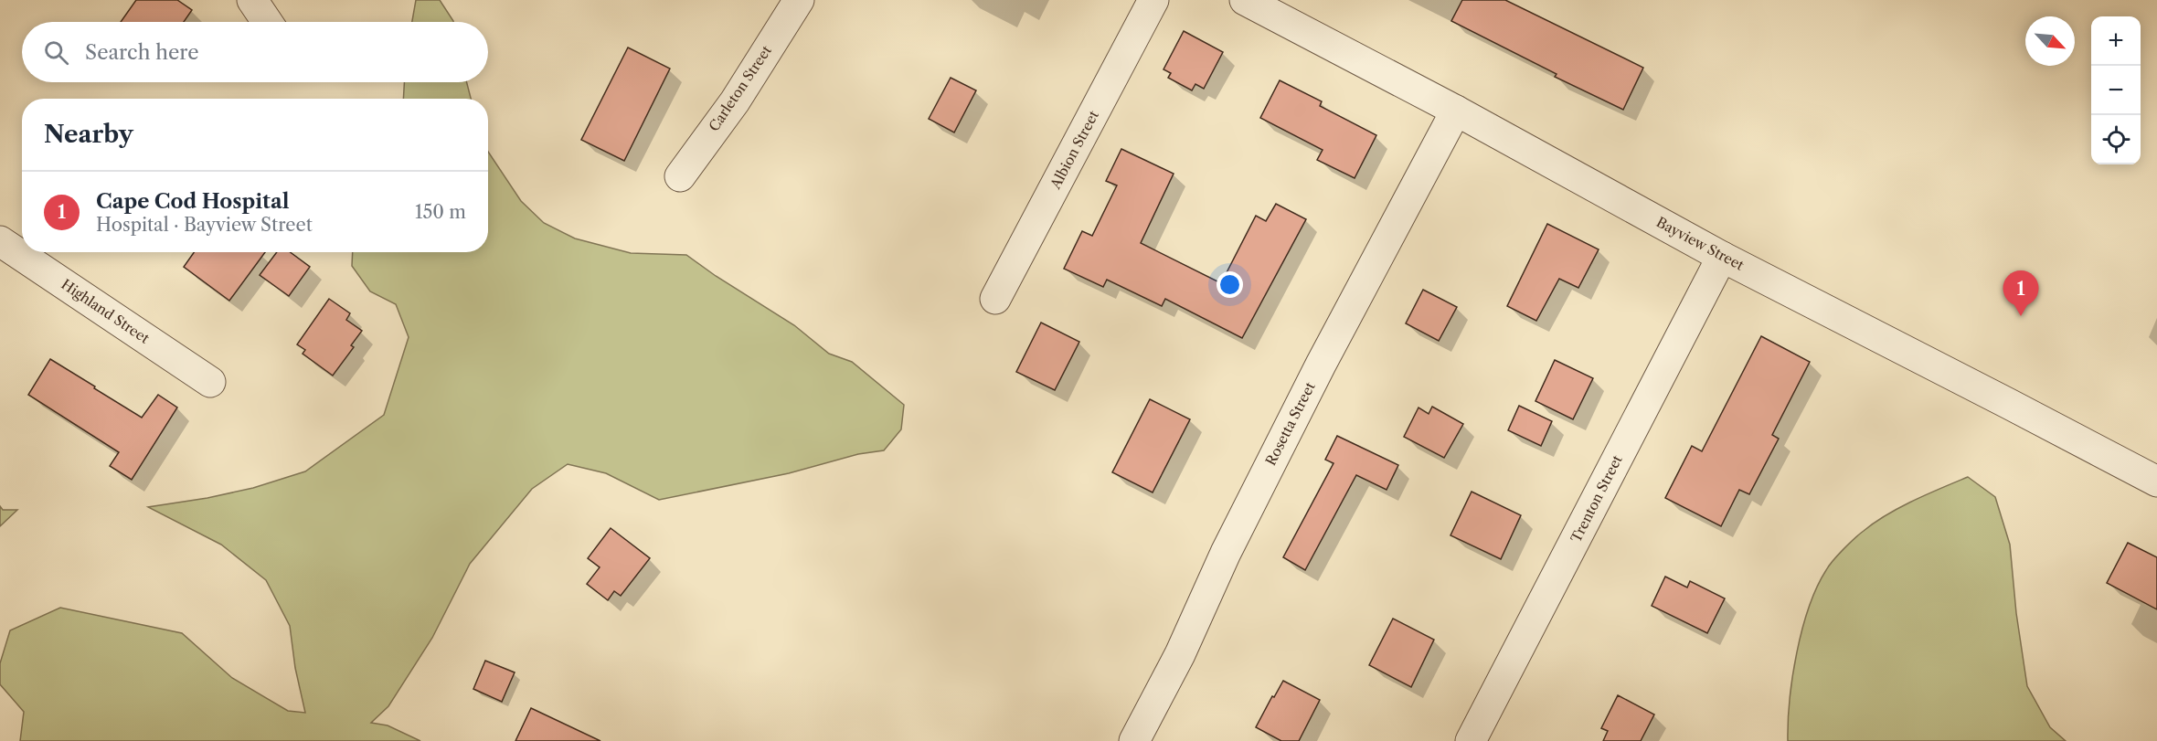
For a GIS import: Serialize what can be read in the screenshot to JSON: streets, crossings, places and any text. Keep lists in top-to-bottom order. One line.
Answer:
{"streets":{"street":["Carleton Street","Albion Street","Bayview Street","Highland Street","Rosetta Street","Trenton Street"]},"crossings":[["Bayview Street","Rosetta Street"],["Bayview Street","Trenton Street"]],"north":"bottom right","page":{"map_buttons":["+","−"],"search":"Search here","heading":"Nearby","list":[{"mark":"1","name":"Cape Cod Hospital","note":"Hospital · Bayview Street","value":"150 m"}],"pins":"1"}}
